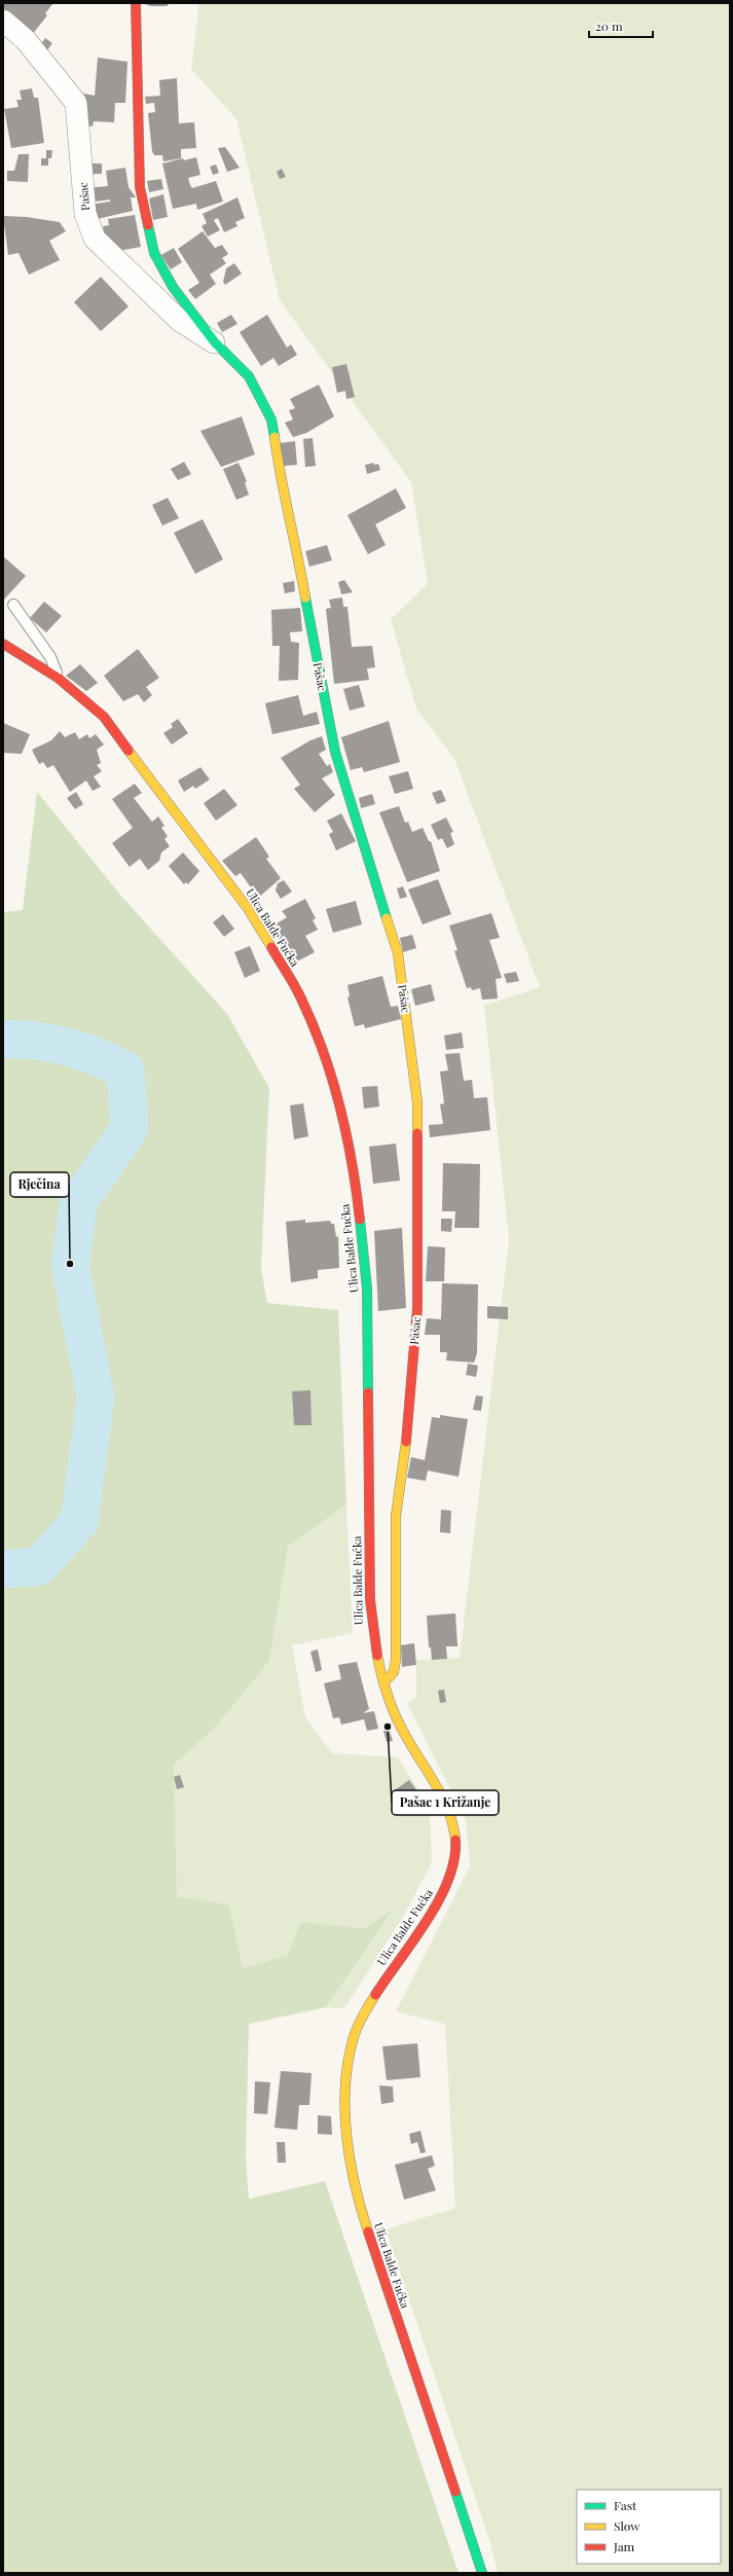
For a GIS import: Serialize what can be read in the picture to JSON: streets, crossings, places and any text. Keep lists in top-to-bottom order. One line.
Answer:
{"streets":{"main road":["Pašac","Ulica Balde Fućka"]},"crossings":[["Pašac","Ulica Balde Fućka"]],"places":["Rječina","Pašac 1 Križanje"],"legend":["Fast","Slow","Jam"],"scale_bar":"20 m"}
